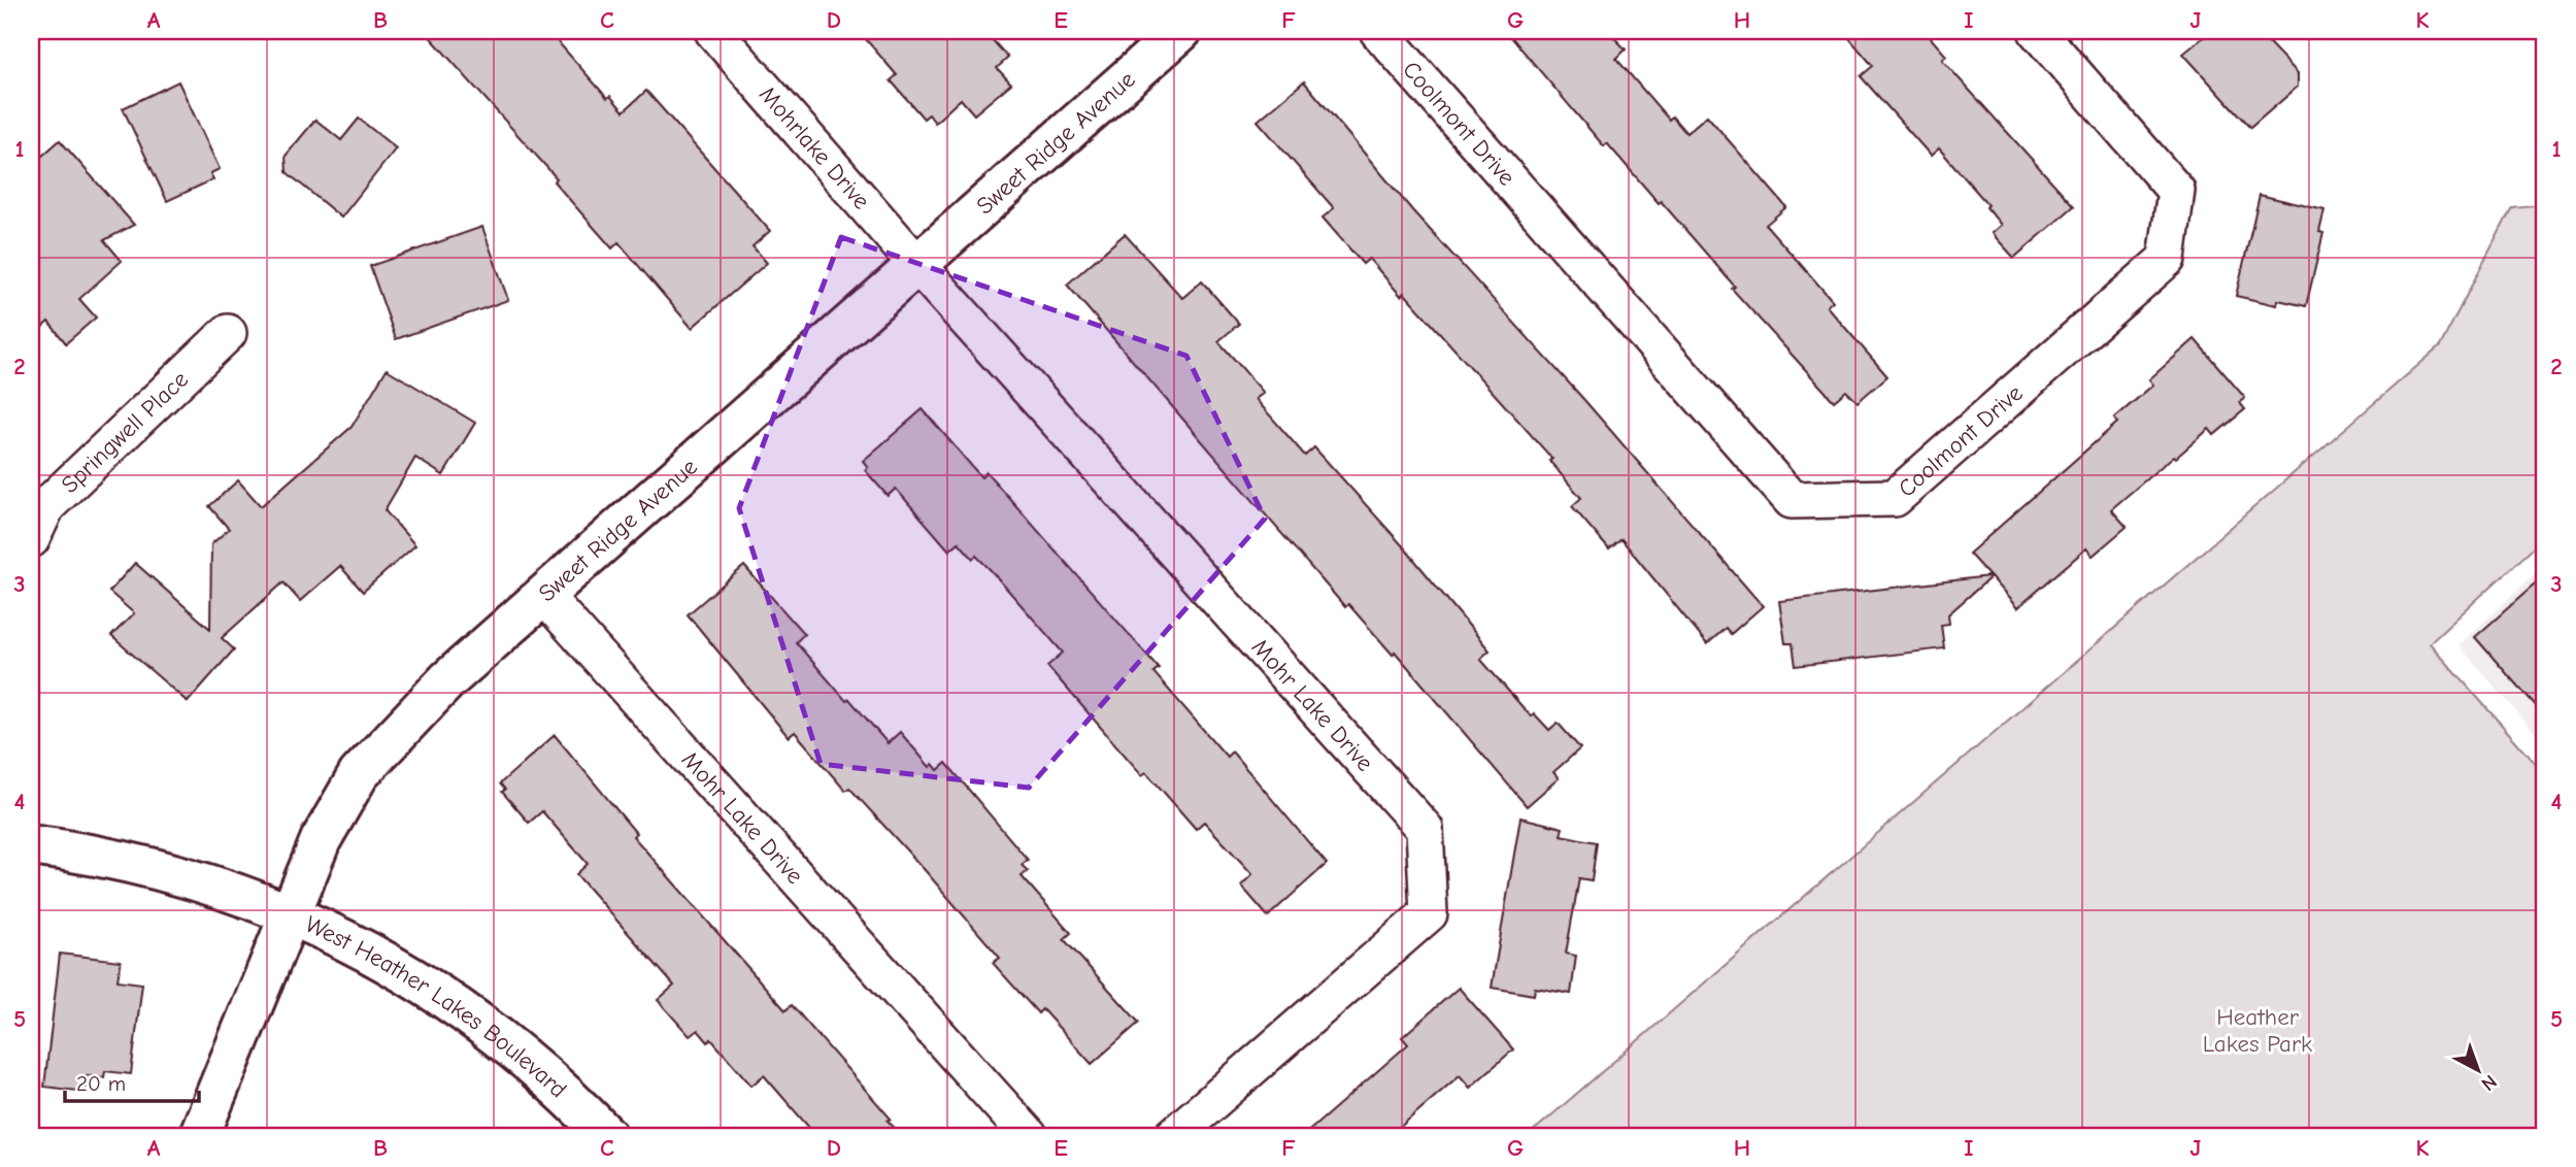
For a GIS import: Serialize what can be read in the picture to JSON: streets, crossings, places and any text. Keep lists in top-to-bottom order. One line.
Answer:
{"streets":{"street":["Coolmont Drive","Sweet Ridge Avenue","Mohrlake Drive","Springwell Place","Mohr Lake Drive","West Heather Lakes Boulevard"]},"crossings":[["Sweet Ridge Avenue","Mohrlake Drive"],["Sweet Ridge Avenue","Mohr Lake Drive"],["Sweet Ridge Avenue","West Heather Lakes Boulevard"],["Mohrlake Drive","Mohr Lake Drive"]],"parks":["Heather Lakes Park"],"scale_bar":"20 m","north":"bottom right","grid":{"columns":["A","B","C","D","E","F","G","H","I","J","K"],"rows":["1","2","3","4","5"]}}
